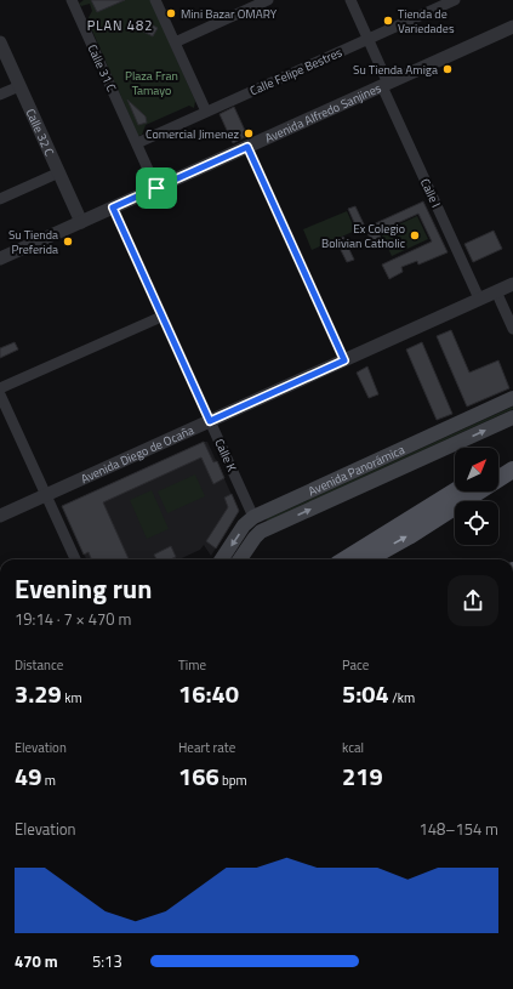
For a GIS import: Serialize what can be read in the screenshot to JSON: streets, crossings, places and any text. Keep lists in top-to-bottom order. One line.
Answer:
{"streets":{"main road":["Avenida Panorámica"],"street":["Calle 31 C","Calle Felipe Bestres","Avenida Alfredo Sanjines","Calle 32 C","Calle I","Avenida Diego de Ocaña","Calle K"]},"crossings":[["Calle 31 C","Calle Felipe Bestres"],["Calle 31 C","Avenida Alfredo Sanjines"],["Calle Felipe Bestres","Calle I"],["Avenida Alfredo Sanjines","Calle 32 C"],["Avenida Alfredo Sanjines","Calle I"],["Avenida Alfredo Sanjines","Calle K"],["Calle I","Avenida Diego de Ocaña"],["Avenida Diego de Ocaña","Calle K"],["Calle K","Avenida Panorámica"]],"districts":["PLAN 482"],"parks":["Plaza Fran Tamayo"],"places":["Mini Bazar OMARY","Tienda de Variedades","Su Tienda Amiga","Comercial Jimenez","Ex Colegio Bolivian Catholic","Su Tienda Preferida"],"north":"top right","page":{"heading":["Evening run","19:14 · 7 × 470 m"],"stats":[["Distance","3.29 km"],["Time","16:40"],["Pace","5:04 /km"],["Elevation","49 m"],["Heart rate","166 bpm"],["kcal","219"]],"chart":["Elevation","148–154 m"],"list":[{"name":"470 m","note":"5:13"}]}}
